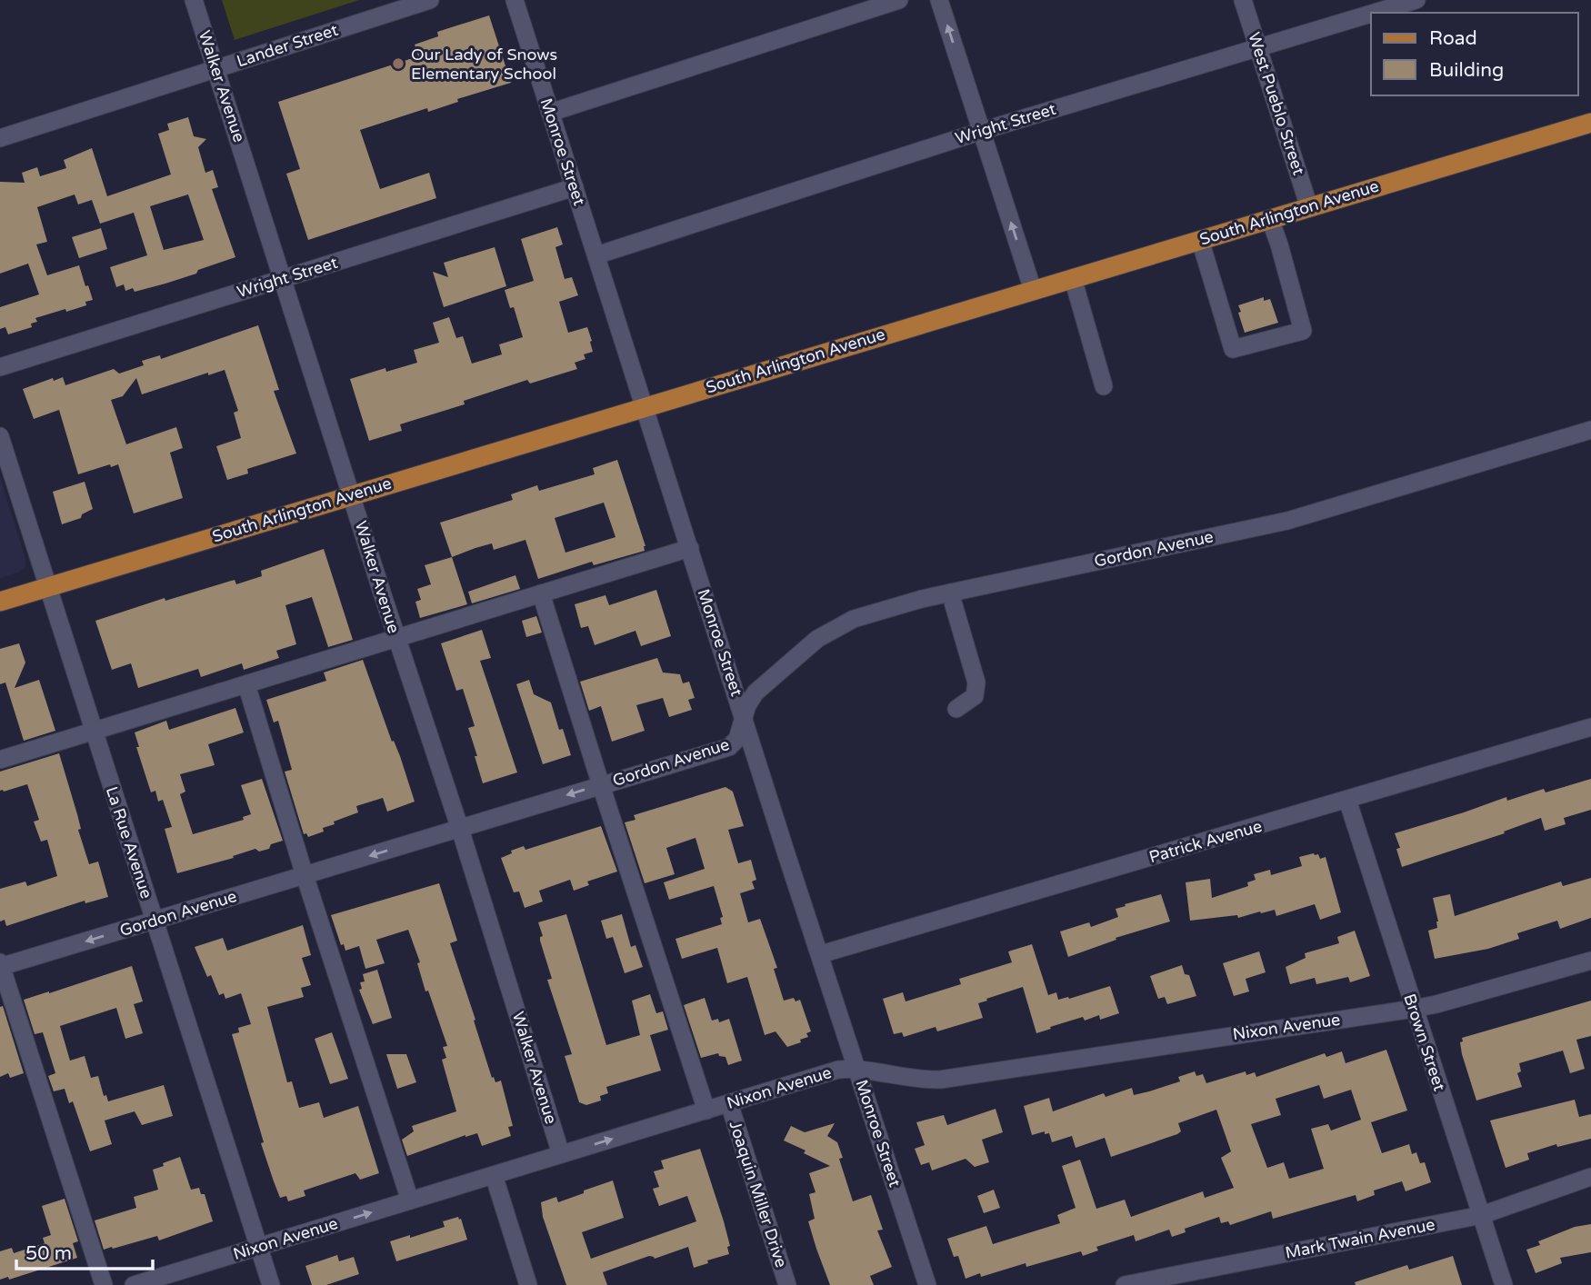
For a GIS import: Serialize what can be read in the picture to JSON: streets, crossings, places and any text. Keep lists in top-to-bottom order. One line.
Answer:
{"streets":{"main road":["South Arlington Avenue"],"street":["Lander Street","Walker Avenue","West Pueblo Street","Wright Street","Monroe Street","Gordon Avenue","Patrick Avenue","La Rue Avenue","Nixon Avenue","Brown Street","Joaquin Miller Drive","Mark Twain Avenue"]},"crossings":[["Lander Street","Walker Avenue"],["Walker Avenue","Wright Street"],["Walker Avenue","South Arlington Avenue"],["Walker Avenue","Gordon Avenue"],["Walker Avenue","Nixon Avenue"],["West Pueblo Street","Wright Street"],["West Pueblo Street","South Arlington Avenue"],["Wright Street","Monroe Street"],["Monroe Street","South Arlington Avenue"],["Monroe Street","Gordon Avenue"],["Monroe Street","Patrick Avenue"],["Monroe Street","Nixon Avenue"],["South Arlington Avenue","La Rue Avenue"],["Gordon Avenue","La Rue Avenue"],["Patrick Avenue","Brown Street"],["La Rue Avenue","Nixon Avenue"],["Nixon Avenue","Brown Street"],["Nixon Avenue","Joaquin Miller Drive"],["Brown Street","Mark Twain Avenue"]],"places":["Our Lady of Snows Elementary School"],"legend":["Road","Building"],"scale_bar":"50 m"}
